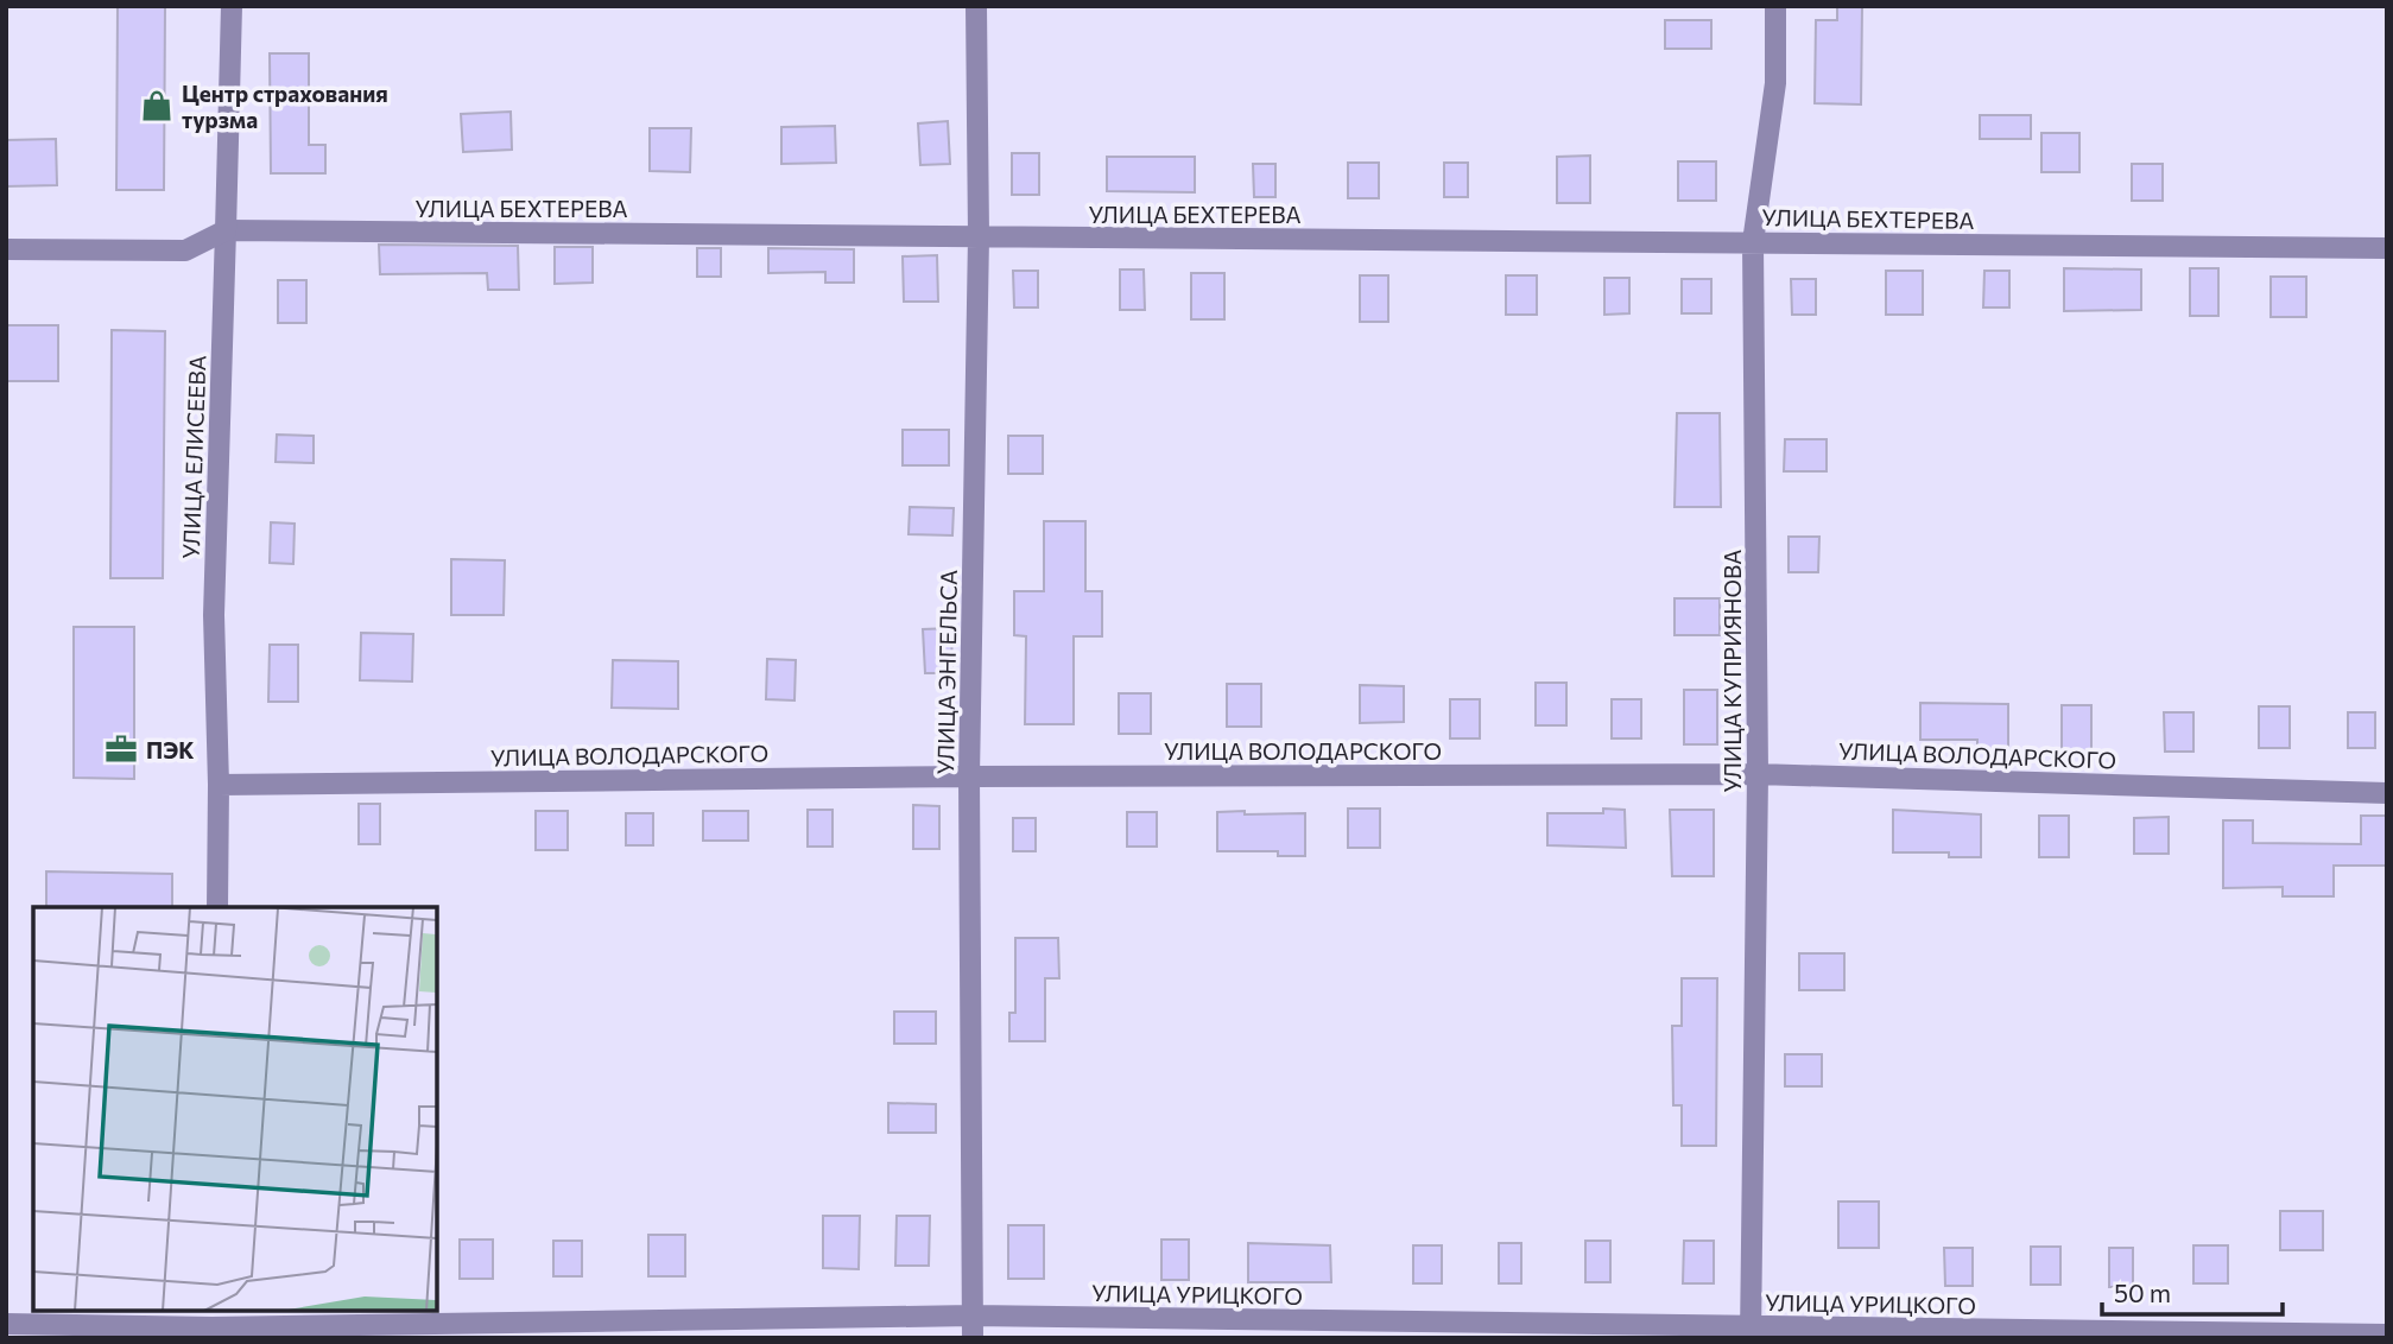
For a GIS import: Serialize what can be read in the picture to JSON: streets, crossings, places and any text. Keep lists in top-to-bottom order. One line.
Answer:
{"streets":{"street":["УЛИЦА БЕХТЕРЕВА","УЛИЦА ЕЛИСЕЕВА","УЛИЦА КУПРИЯНОВА","УЛИЦА ЭНГЕЛЬСА","УЛИЦА ВОЛОДАРСКОГО","УЛИЦА УРИЦКОГО"]},"crossings":[["УЛИЦА БЕХТЕРЕВА","УЛИЦА ЕЛИСЕЕВА"],["УЛИЦА БЕХТЕРЕВА","УЛИЦА КУПРИЯНОВА"],["УЛИЦА БЕХТЕРЕВА","УЛИЦА ЭНГЕЛЬСА"],["УЛИЦА ЕЛИСЕЕВА","УЛИЦА ВОЛОДАРСКОГО"],["УЛИЦА КУПРИЯНОВА","УЛИЦА ВОЛОДАРСКОГО"],["УЛИЦА КУПРИЯНОВА","УЛИЦА УРИЦКОГО"],["УЛИЦА ЭНГЕЛЬСА","УЛИЦА ВОЛОДАРСКОГО"],["УЛИЦА ЭНГЕЛЬСА","УЛИЦА УРИЦКОГО"]],"places":{"shop":["Центр страхования турзма"],"office":["ПЭК"]},"scale_bar":"50 m"}
